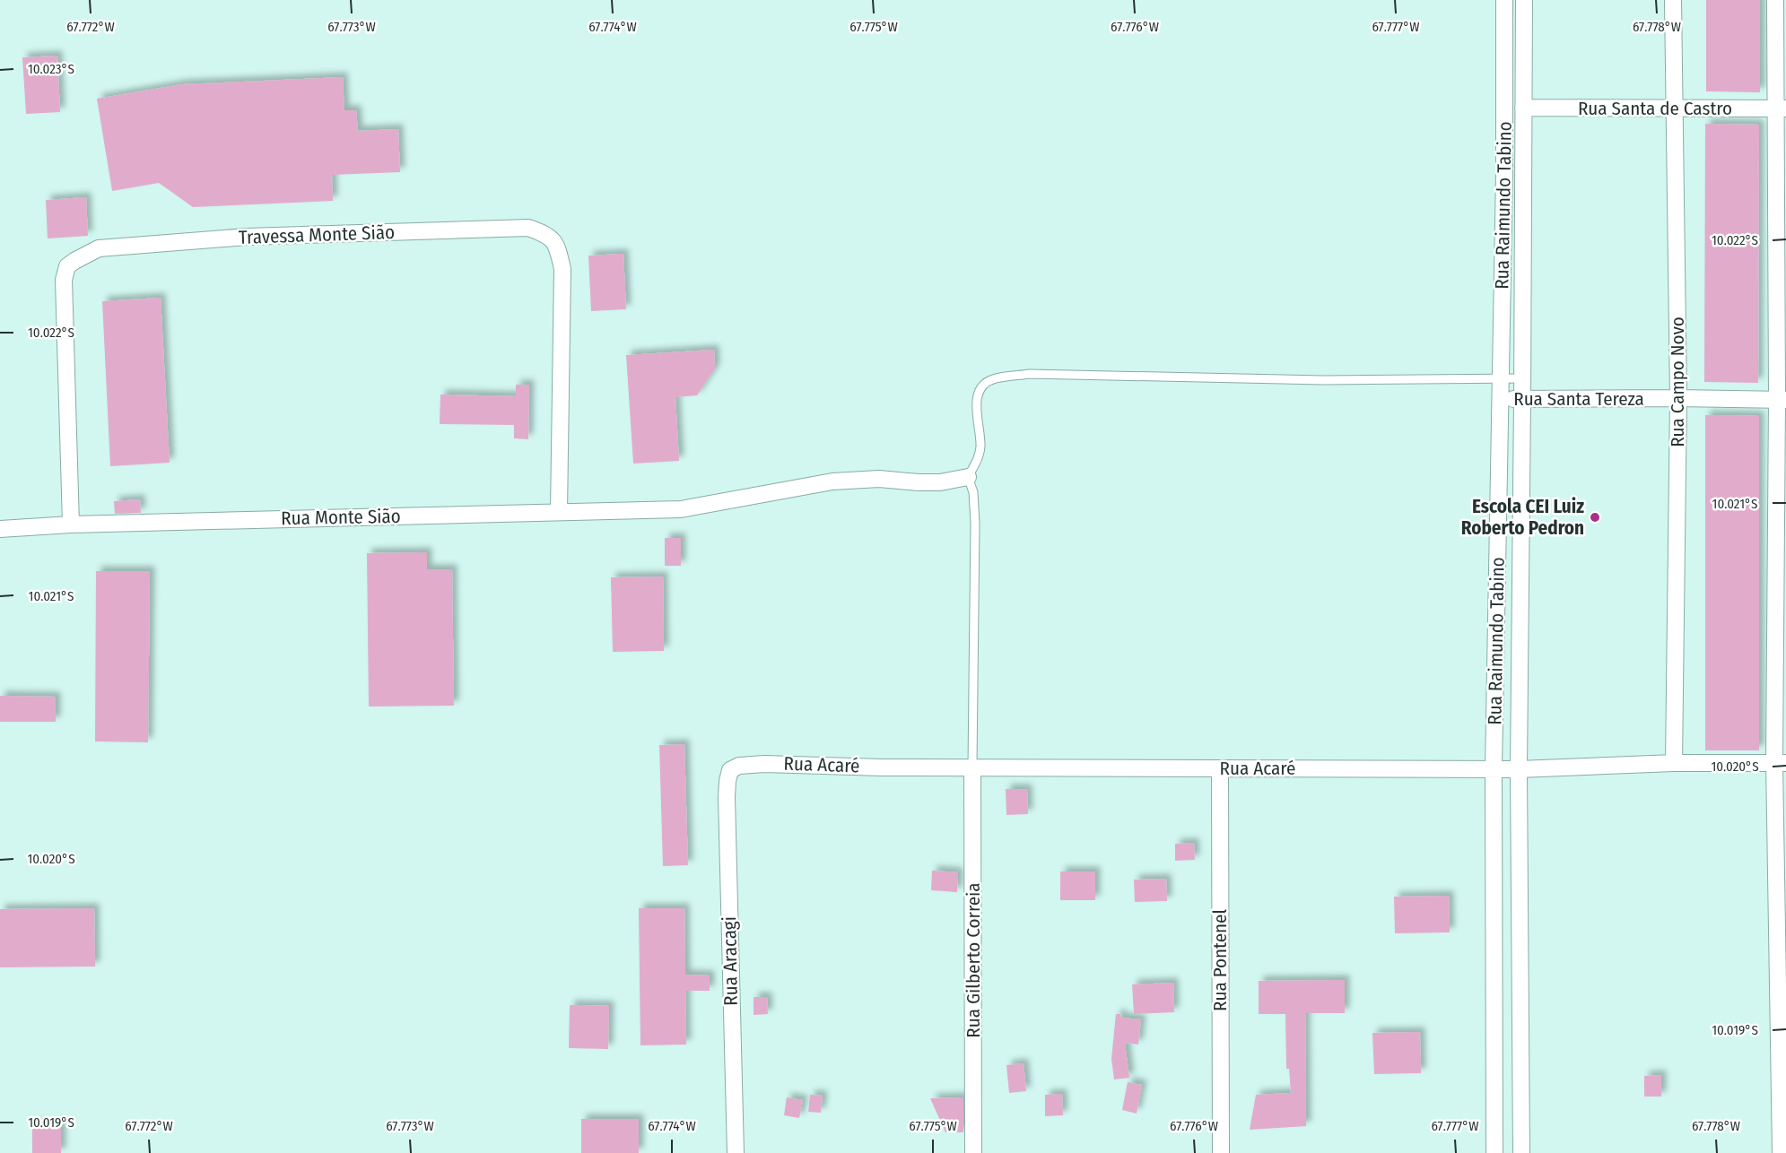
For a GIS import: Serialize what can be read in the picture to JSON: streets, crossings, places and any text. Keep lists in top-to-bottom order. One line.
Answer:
{"streets":{"street":["Rua Santa de Castro","Rua Raimundo Tabino","Travessa Monte Sião","Rua Campo Novo","Rua Santa Tereza","Rua Monte Sião","Rua Acaré","Rua Gilberto Correia","Rua Pontenel","Rua Aracagi"]},"crossings":[["Rua Santa de Castro","Rua Raimundo Tabino"],["Rua Santa de Castro","Rua Campo Novo"],["Rua Raimundo Tabino","Rua Santa Tereza"],["Rua Raimundo Tabino","Rua Acaré"],["Travessa Monte Sião","Rua Monte Sião"],["Rua Campo Novo","Rua Santa Tereza"],["Rua Campo Novo","Rua Acaré"],["Rua Acaré","Rua Gilberto Correia"],["Rua Acaré","Rua Pontenel"],["Rua Acaré","Rua Aracagi"]],"places":["Escola CEI Luiz Roberto Pedron"],"coordinates":["67.772°W","67.773°W","67.774°W","67.775°W","67.776°W","67.777°W","67.778°W","10.023°S","10.022°S","10.021°S","10.020°S","10.019°S"]}
